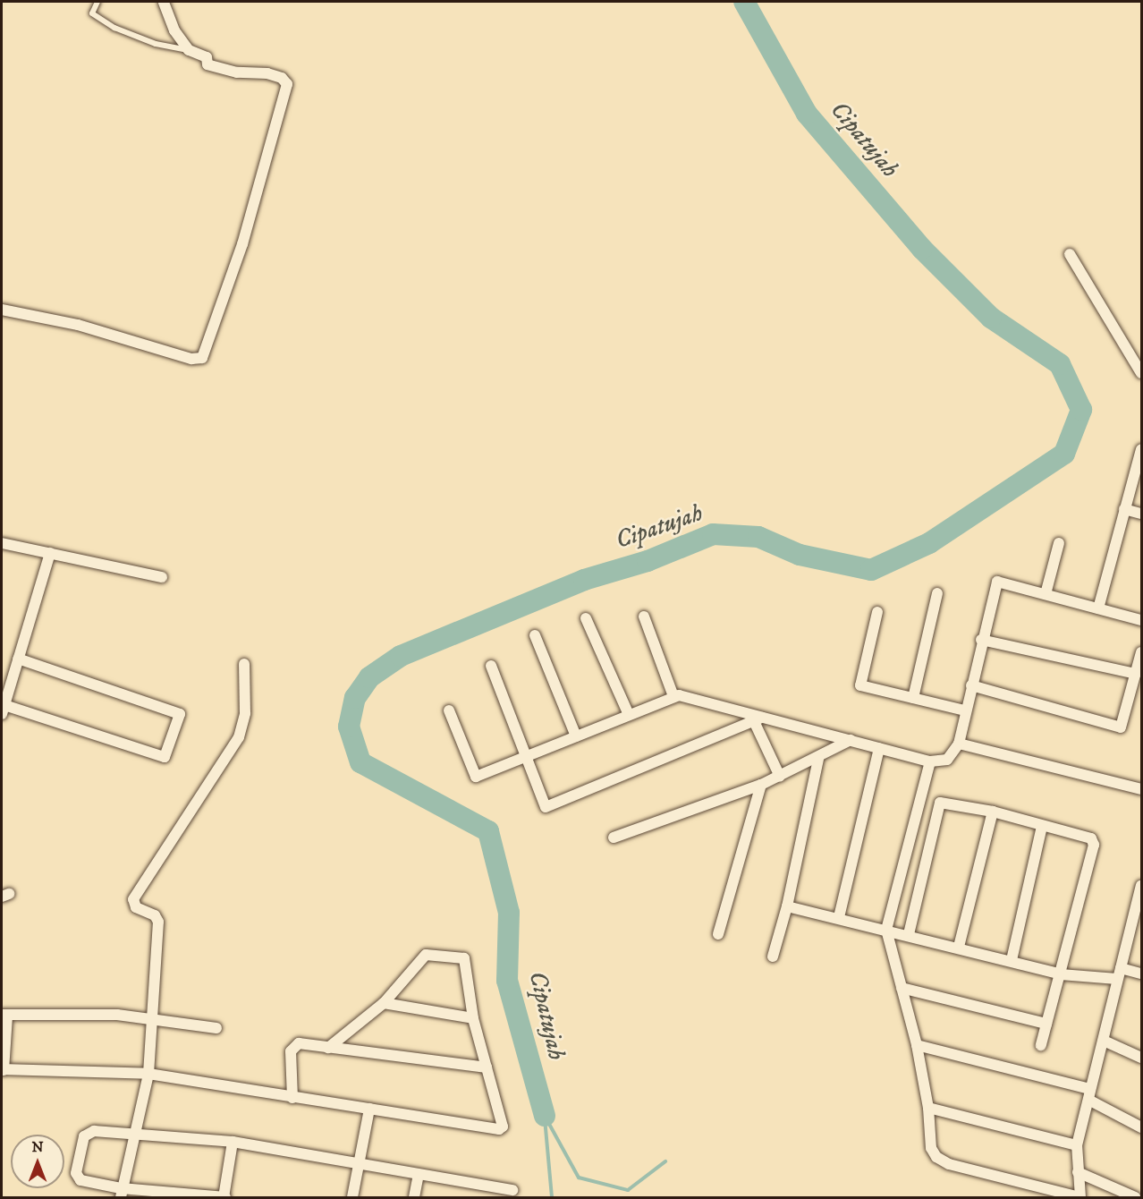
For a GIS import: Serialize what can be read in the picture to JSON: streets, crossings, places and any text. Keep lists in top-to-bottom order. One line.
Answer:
{"water":["Cipatujah"],"north":"top"}
